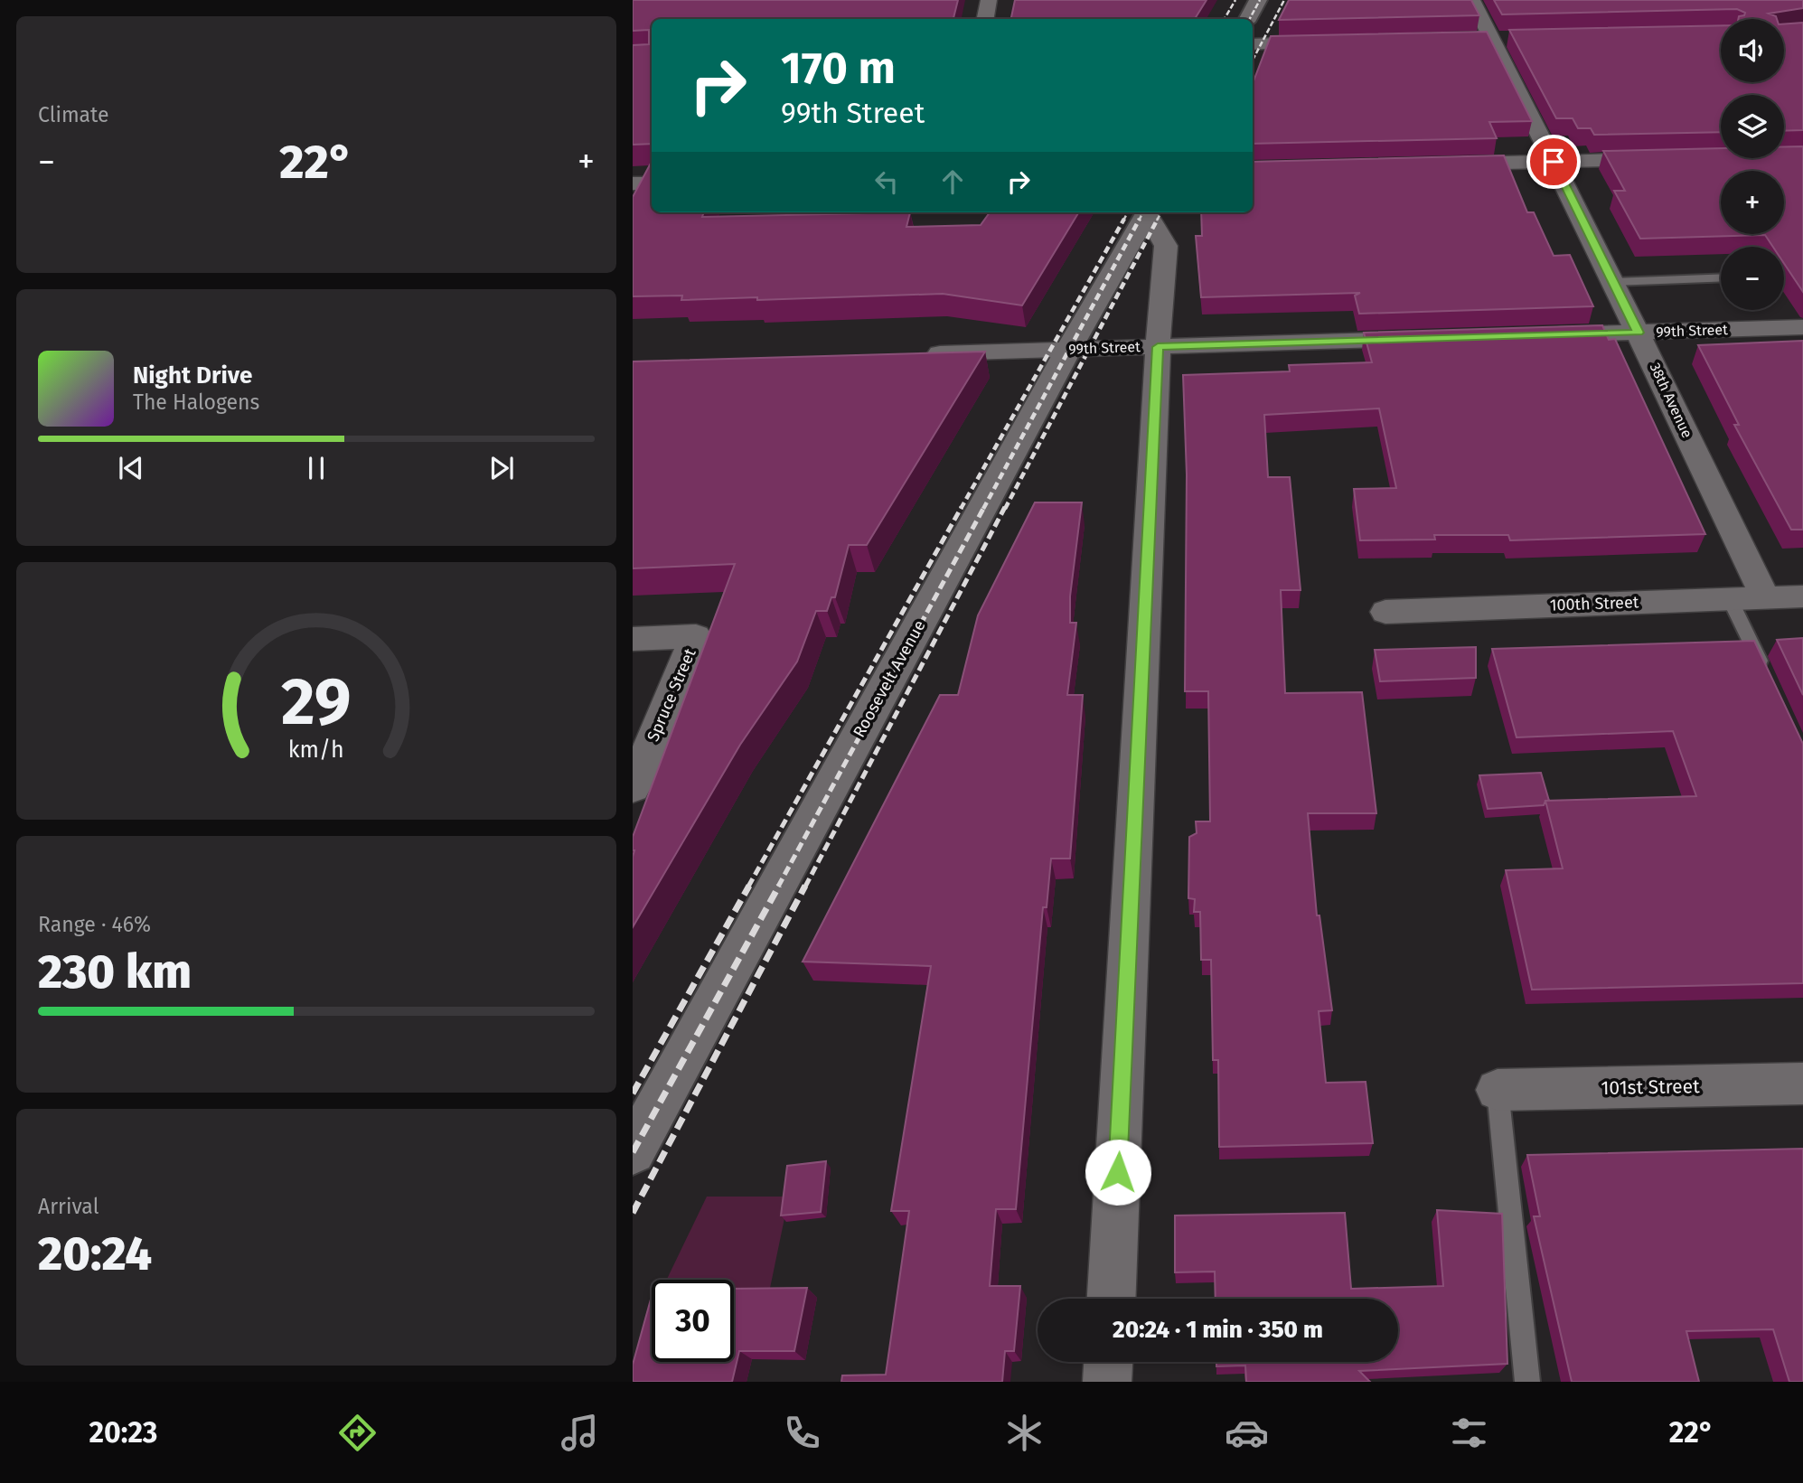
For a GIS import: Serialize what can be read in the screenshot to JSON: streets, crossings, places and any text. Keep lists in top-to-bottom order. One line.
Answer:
{"streets":{"main road":["Roosevelt Avenue"],"street":["99th Street","38th Avenue","100th Street","Spruce Street","101st Street"]},"crossings":[["99th Street","38th Avenue"],["99th Street","Roosevelt Avenue"],["38th Avenue","100th Street"]],"page":{"tile":["Climate",["Range · 46%","230 km"],["Arrival","20:24"]],"map_buttons":["+","−"],"turn":["170 m","99th Street"],"heat":["−","22°","+"],"song":["Night Drive","The Halogens"],"limit":"30","trip":"20:24 · 1 min · 350 m","tabs":["20:23","22°"],"gauge":["29","km/h"]}}
